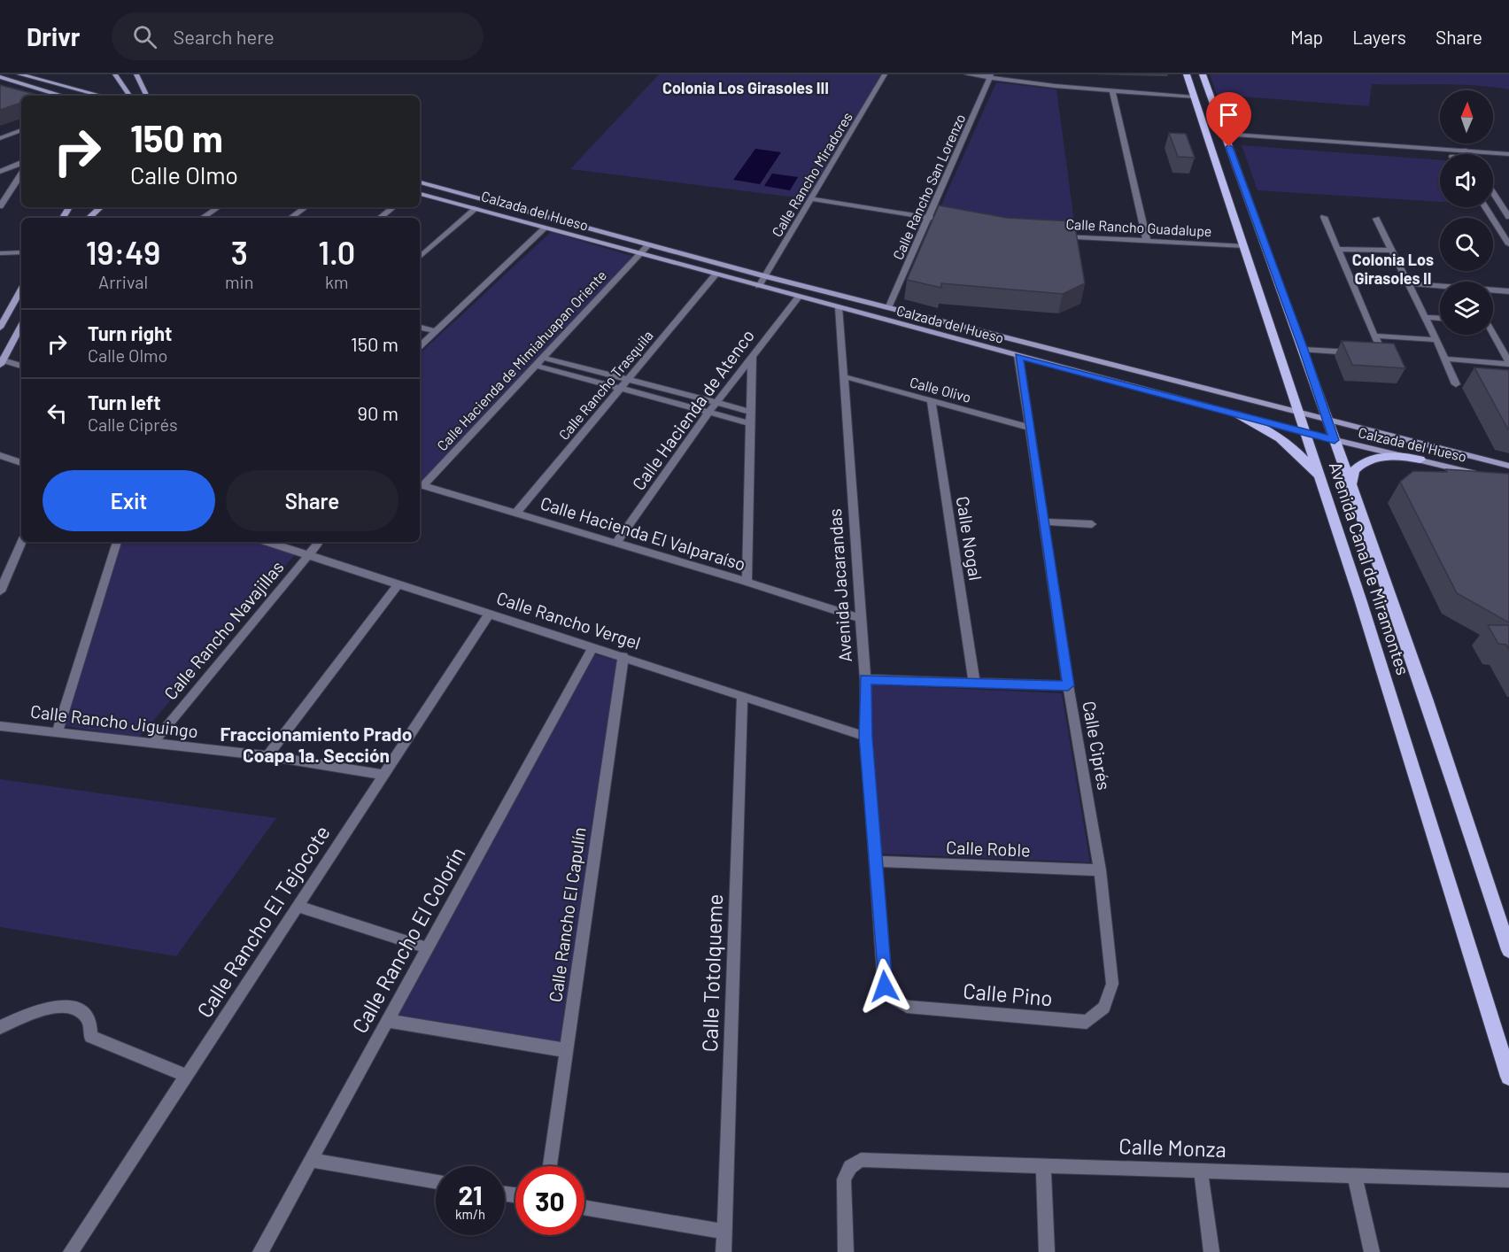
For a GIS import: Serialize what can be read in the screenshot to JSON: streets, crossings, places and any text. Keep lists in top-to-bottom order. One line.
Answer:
{"streets":{"main road":["Calzada del Hueso","Avenida Canal de Miramontes"],"street":["Calle Rancho Miradores","Calle Rancho San Lorenzo","Calle Rancho Guadalupe","Calle Hacienda de Mimiahuapan Oriente","Calle Rancho Trasquila","Calle Olivo","Calle Hacienda de Atenco","Calle Hacienda El Valparaíso","Calle Nogal","Avenida Jacarandas","Calle Rancho Vergel","Calle Rancho Navajillas","Calle Rancho Jiguingo","Calle Ciprés","Calle Roble","Calle Rancho El Capulín","Calle Rancho El Tejocote","Calle Rancho El Colorín","Calle Totolqueme","Calle Pino","Calle Monza"]},"crossings":[["Calle Rancho Miradores","Calzada del Hueso"],["Calle Rancho San Lorenzo","Calzada del Hueso"],["Calzada del Hueso","Calle Hacienda de Mimiahuapan Oriente"],["Calzada del Hueso","Calle Rancho Trasquila"],["Calzada del Hueso","Calle Hacienda de Atenco"],["Calzada del Hueso","Avenida Canal de Miramontes"],["Calzada del Hueso","Avenida Jacarandas"],["Calzada del Hueso","Calle Ciprés"],["Calle Rancho Guadalupe","Avenida Canal de Miramontes"],["Calle Hacienda de Mimiahuapan Oriente","Calle Hacienda El Valparaíso"],["Calle Rancho Trasquila","Calle Hacienda El Valparaíso"],["Calle Olivo","Calle Nogal"],["Calle Olivo","Avenida Jacarandas"],["Calle Olivo","Calle Ciprés"],["Calle Hacienda de Atenco","Calle Hacienda El Valparaíso"],["Calle Hacienda El Valparaíso","Avenida Jacarandas"],["Avenida Jacarandas","Calle Rancho Vergel"],["Avenida Jacarandas","Calle Roble"],["Avenida Jacarandas","Calle Pino"],["Calle Rancho Vergel","Calle Rancho Navajillas"],["Calle Rancho Vergel","Calle Rancho El Capulín"],["Calle Rancho Vergel","Calle Rancho El Tejocote"],["Calle Rancho Vergel","Calle Rancho El Colorín"],["Calle Rancho Vergel","Calle Totolqueme"],["Calle Rancho Navajillas","Calle Rancho Jiguingo"],["Calle Rancho Jiguingo","Calle Rancho El Tejocote"],["Calle Ciprés","Calle Roble"],["Calle Ciprés","Calle Pino"]],"districts":["Colonia Los Girasoles III","Colonia Los Girasoles II","Fraccionamiento Prado Coapa 1a. Sección"],"north":"top","page":{"header":"Drivr","search":"Search here","nav":["Map","Layers","Share"],"turn":["150 m","Calle Olmo"],"eta":["19:49","Arrival","3","min","1.0","km"],"list":[{"name":"Turn right","note":"Calle Olmo","value":"150 m"},{"name":"Turn left","note":"Calle Ciprés","value":"90 m"}],"buttons":["Exit","Share"],"speed":"21 km/h","limit":"30"}}
